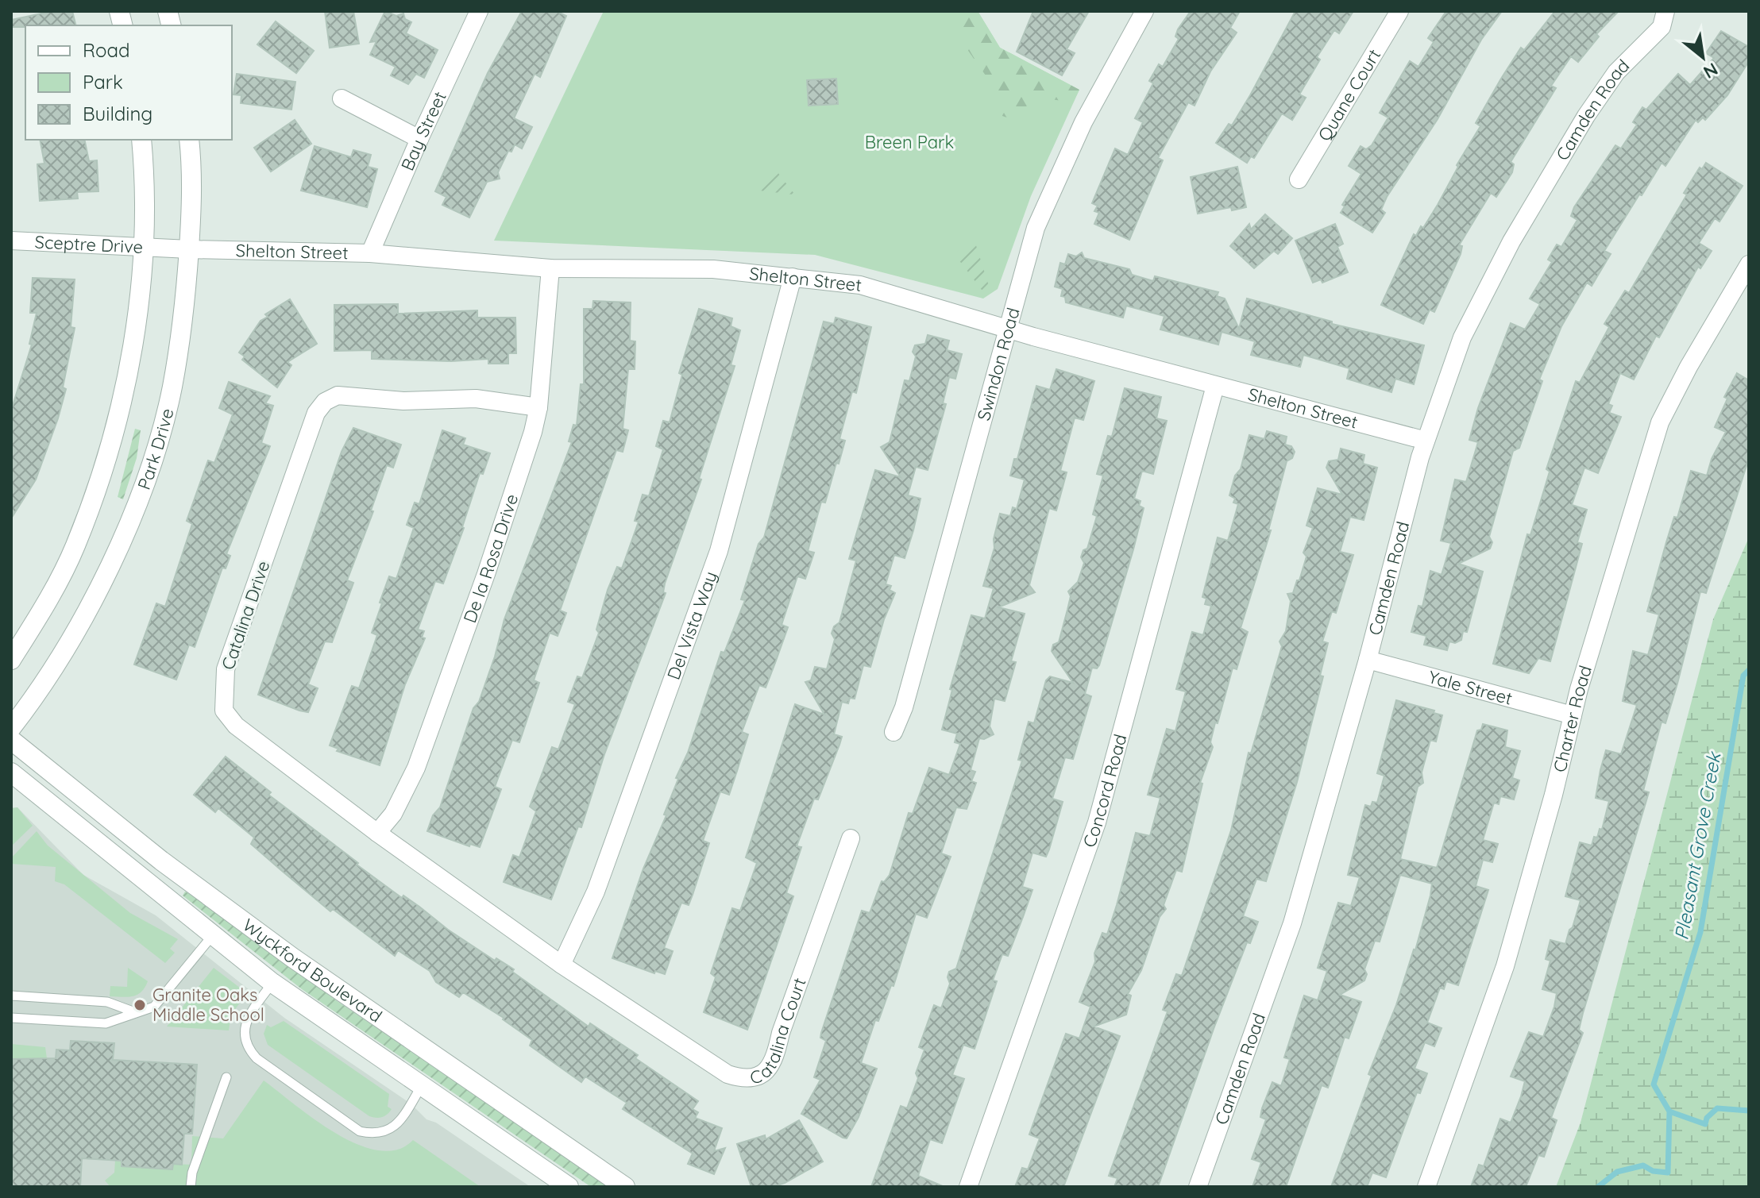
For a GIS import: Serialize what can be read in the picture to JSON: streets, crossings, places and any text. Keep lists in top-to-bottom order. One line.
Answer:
{"streets":{"street":["Quane Court","Camden Road","Bay Street","Sceptre Drive","Shelton Street","Swindon Road","Park Drive","De la Rosa Drive","Catalina Drive","Del Vista Way","Yale Street","Charter Road","Concord Road","Wyckford Boulevard","Catalina Court"]},"crossings":[["Camden Road","Shelton Street"],["Camden Road","Yale Street"],["Bay Street","Shelton Street"],["Sceptre Drive","Shelton Street"],["Shelton Street","Swindon Road"],["Shelton Street","Park Drive"],["Shelton Street","De la Rosa Drive"],["Shelton Street","Del Vista Way"],["Shelton Street","Concord Road"],["De la Rosa Drive","Catalina Drive"],["Catalina Drive","Del Vista Way"],["Catalina Drive","Catalina Court"],["Del Vista Way","Catalina Court"],["Yale Street","Charter Road"]],"water":["Pleasant Grove Creek"],"parks":["Breen Park"],"places":["Granite Oaks Middle School"],"legend":["Road","Park","Building"],"north":"bottom right"}
